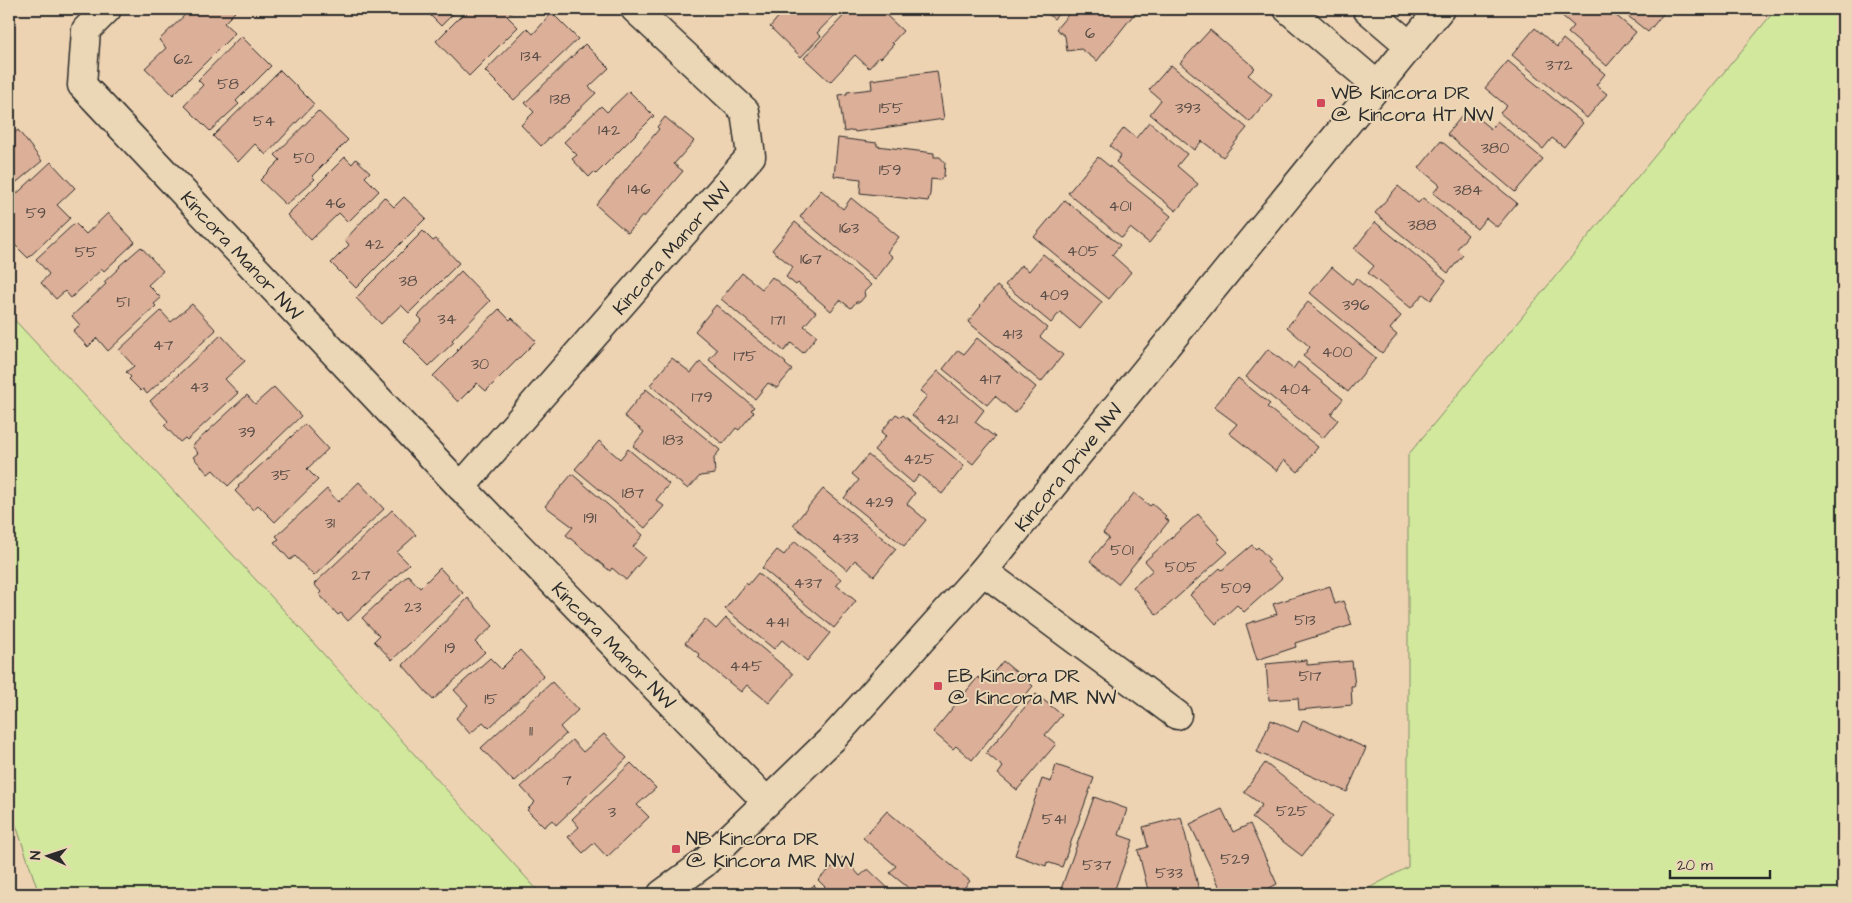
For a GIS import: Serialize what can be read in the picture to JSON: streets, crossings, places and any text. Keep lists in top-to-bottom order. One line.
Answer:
{"streets":{"street":["Kincora Manor NW","Kincora Drive NW"]},"crossings":[["Kincora Manor NW","Kincora Drive NW"]],"places":{"transit":["WB Kincora DR @ Kincora HT NW","EB Kincora DR @ Kincora MR NW","NB Kincora DR @ Kincora MR NW"]},"house_numbers":["6","134","62","372","58","138","155","393","54","142","380","50","159","146","384","46","401","59","388","163","42","405","55","167","38","409","51","396","34","171","413","47","400","175","30","417","43","404","179","421","39","183","425","35","187","429","191","31","433","501","505","27","437","509","23","513","441","19","445","517","15","11","7","525","3","541","529","537","533"],"scale_bar":"20 m","north":"left"}
